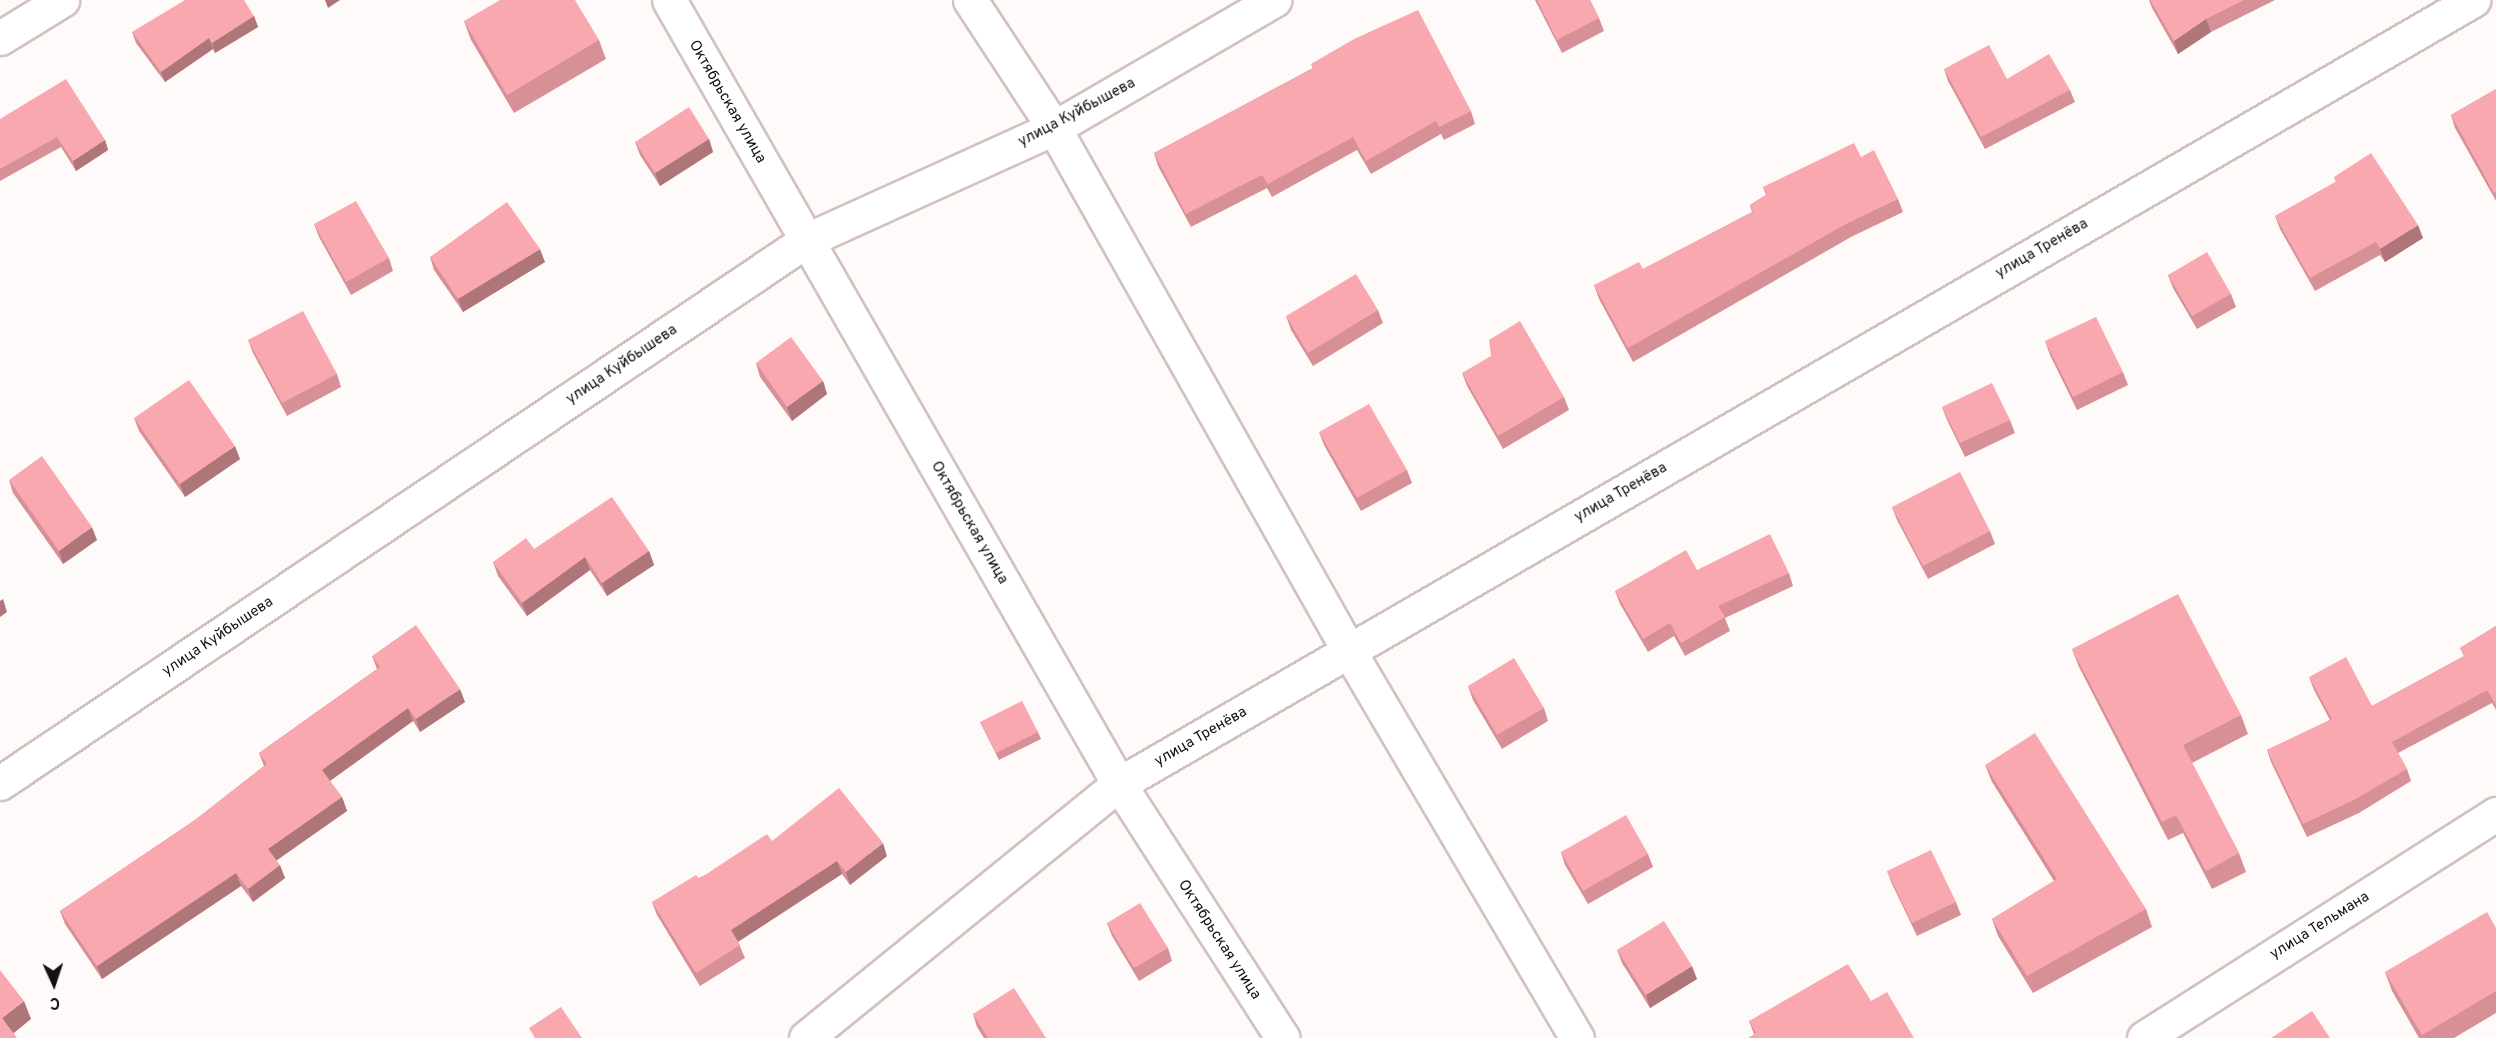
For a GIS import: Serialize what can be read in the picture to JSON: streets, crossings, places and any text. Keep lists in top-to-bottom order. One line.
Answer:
{"streets":{"street":["Октябрьская улица","улица Куйбышева","улица Тренёва","улица Тельмана"]},"crossings":[["Октябрьская улица","улица Куйбышева"],["Октябрьская улица","улица Тренёва"]],"north":"bottom"}
